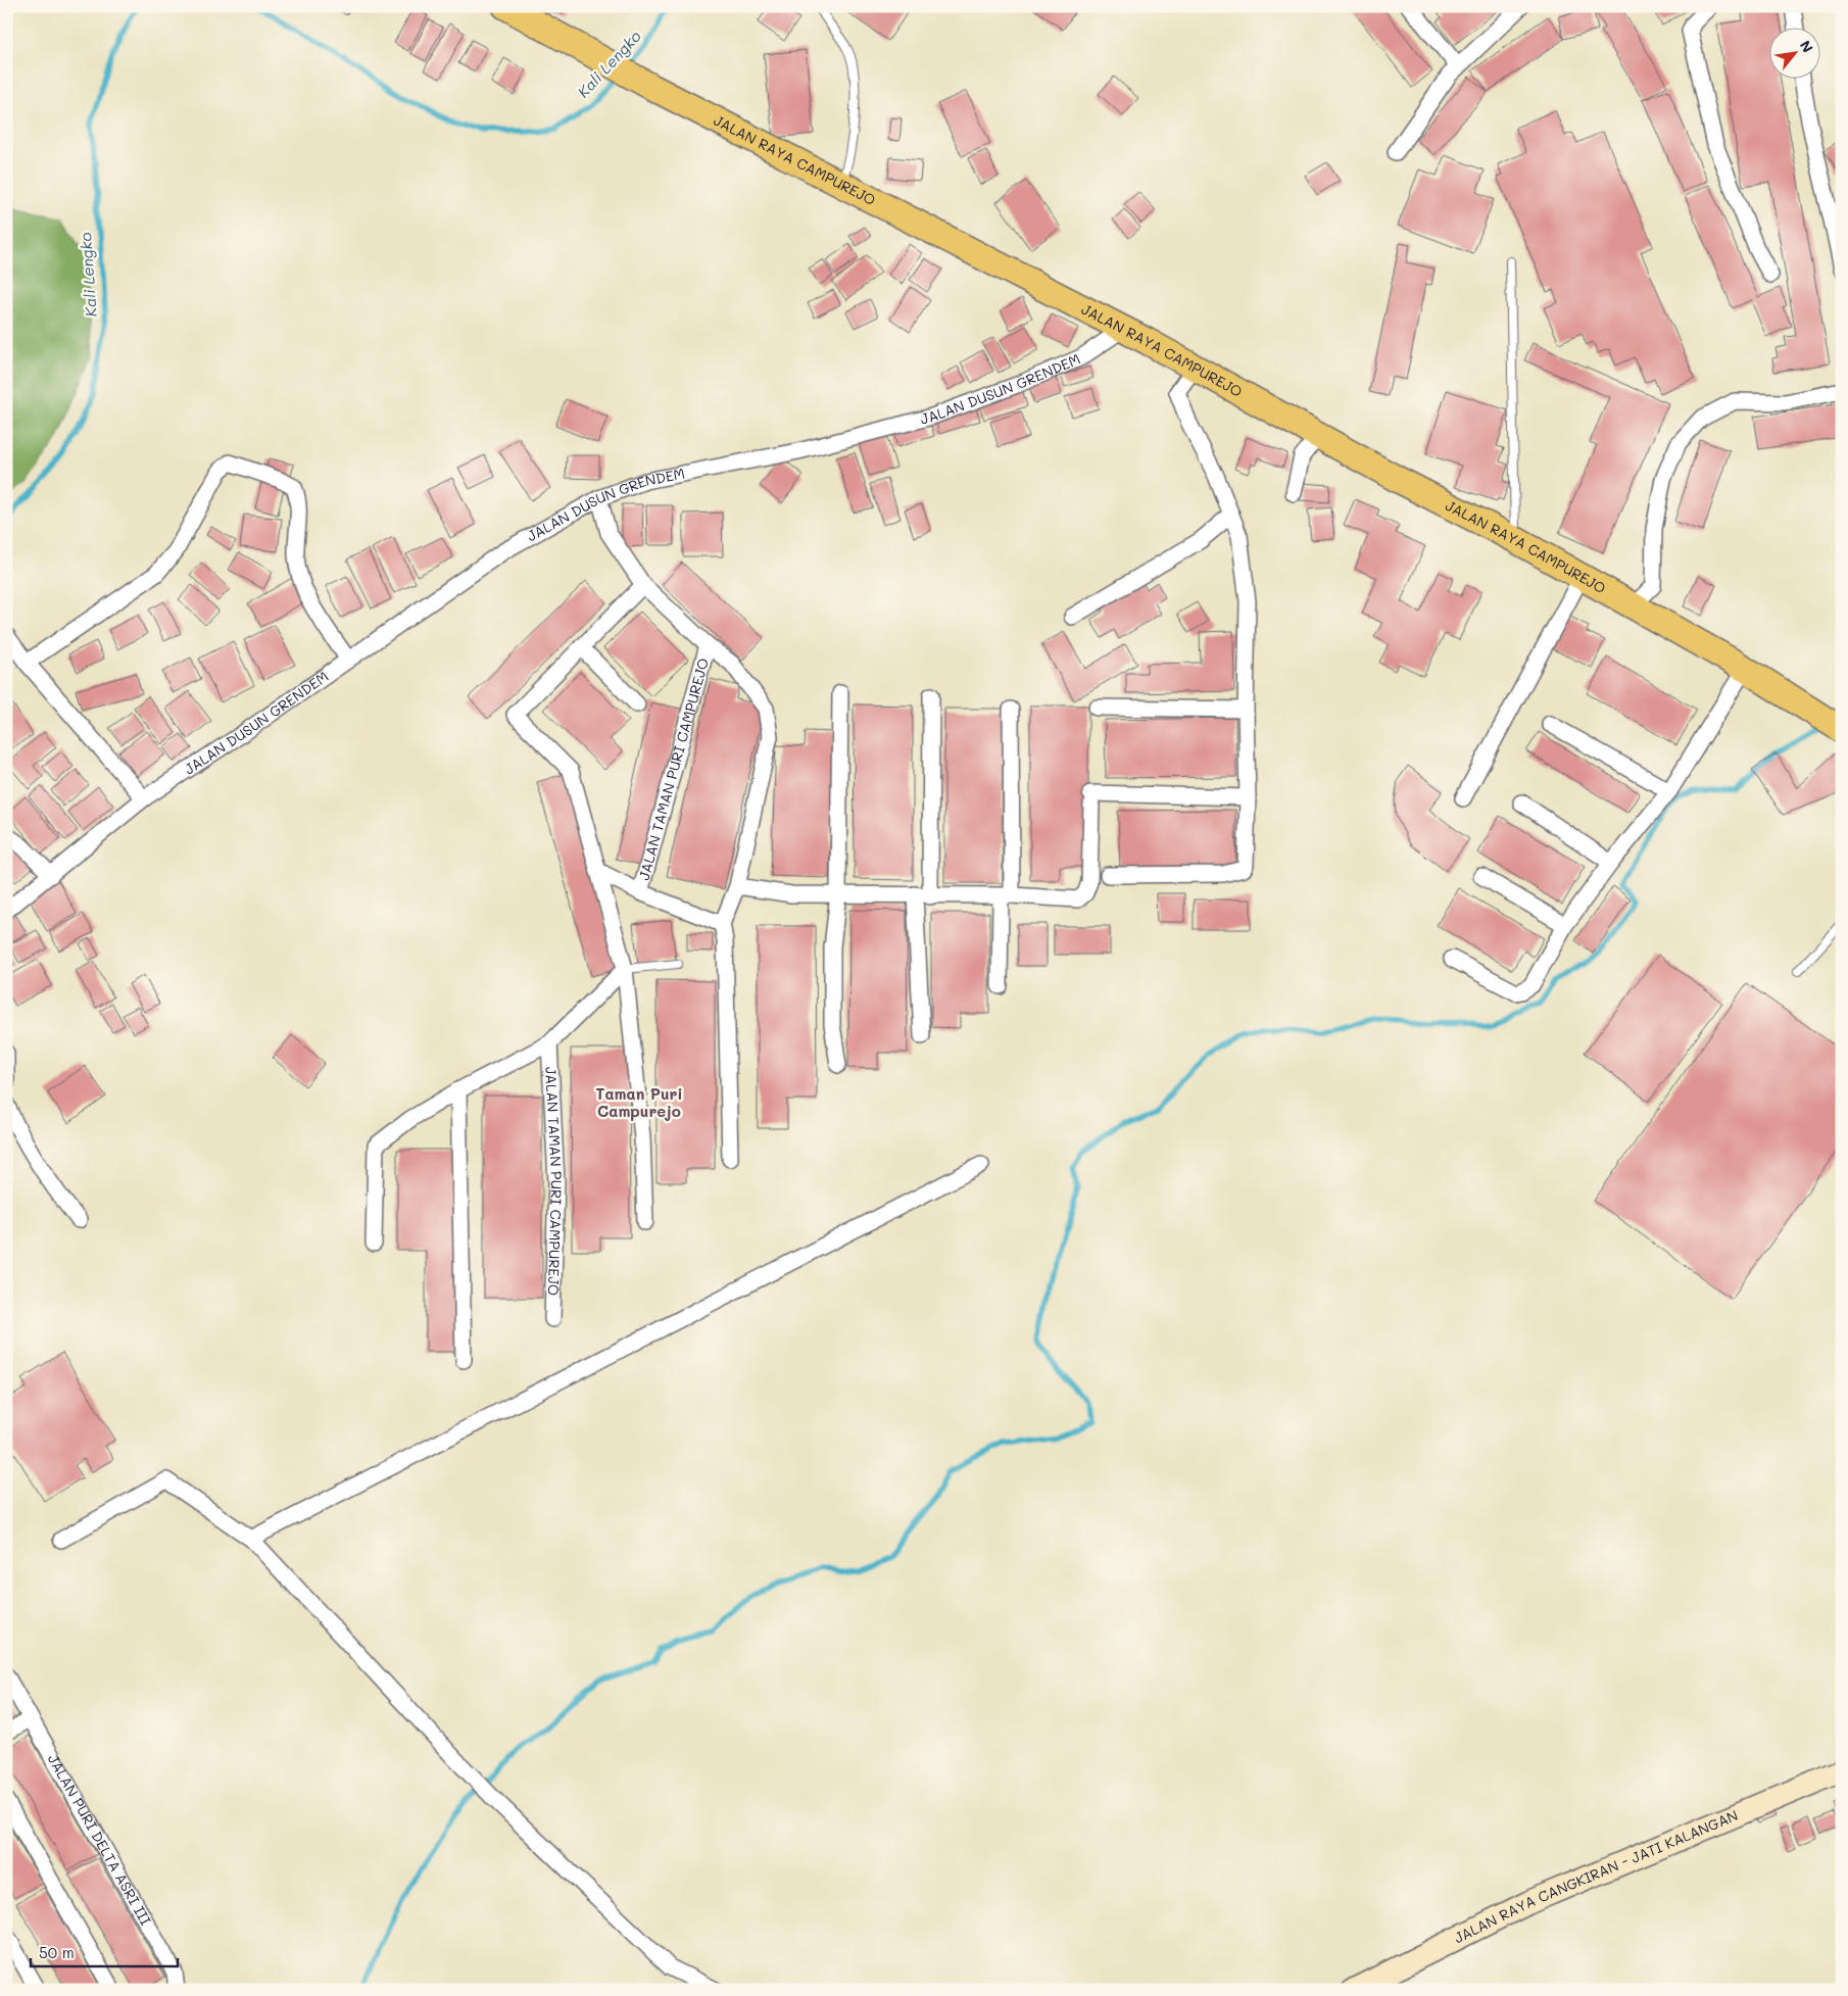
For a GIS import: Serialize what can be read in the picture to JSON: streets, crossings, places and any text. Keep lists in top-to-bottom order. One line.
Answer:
{"streets":{"main road":["JALAN RAYA CAMPUREJO"],"street":["JALAN DUSUN GRENDEM","JALAN TAMAN PURI CAMPUREJO","JALAN PURI DELTA ASRI III","JALAN RAYA CANGKIRAN - JATI KALANGAN"]},"crossings":[["JALAN RAYA CAMPUREJO","JALAN DUSUN GRENDEM"],["JALAN DUSUN GRENDEM","JALAN TAMAN PURI CAMPUREJO"]],"districts":["Taman Puri Campurejo"],"water":["Kali Lengko"],"scale_bar":"50 m","north":"top right"}
